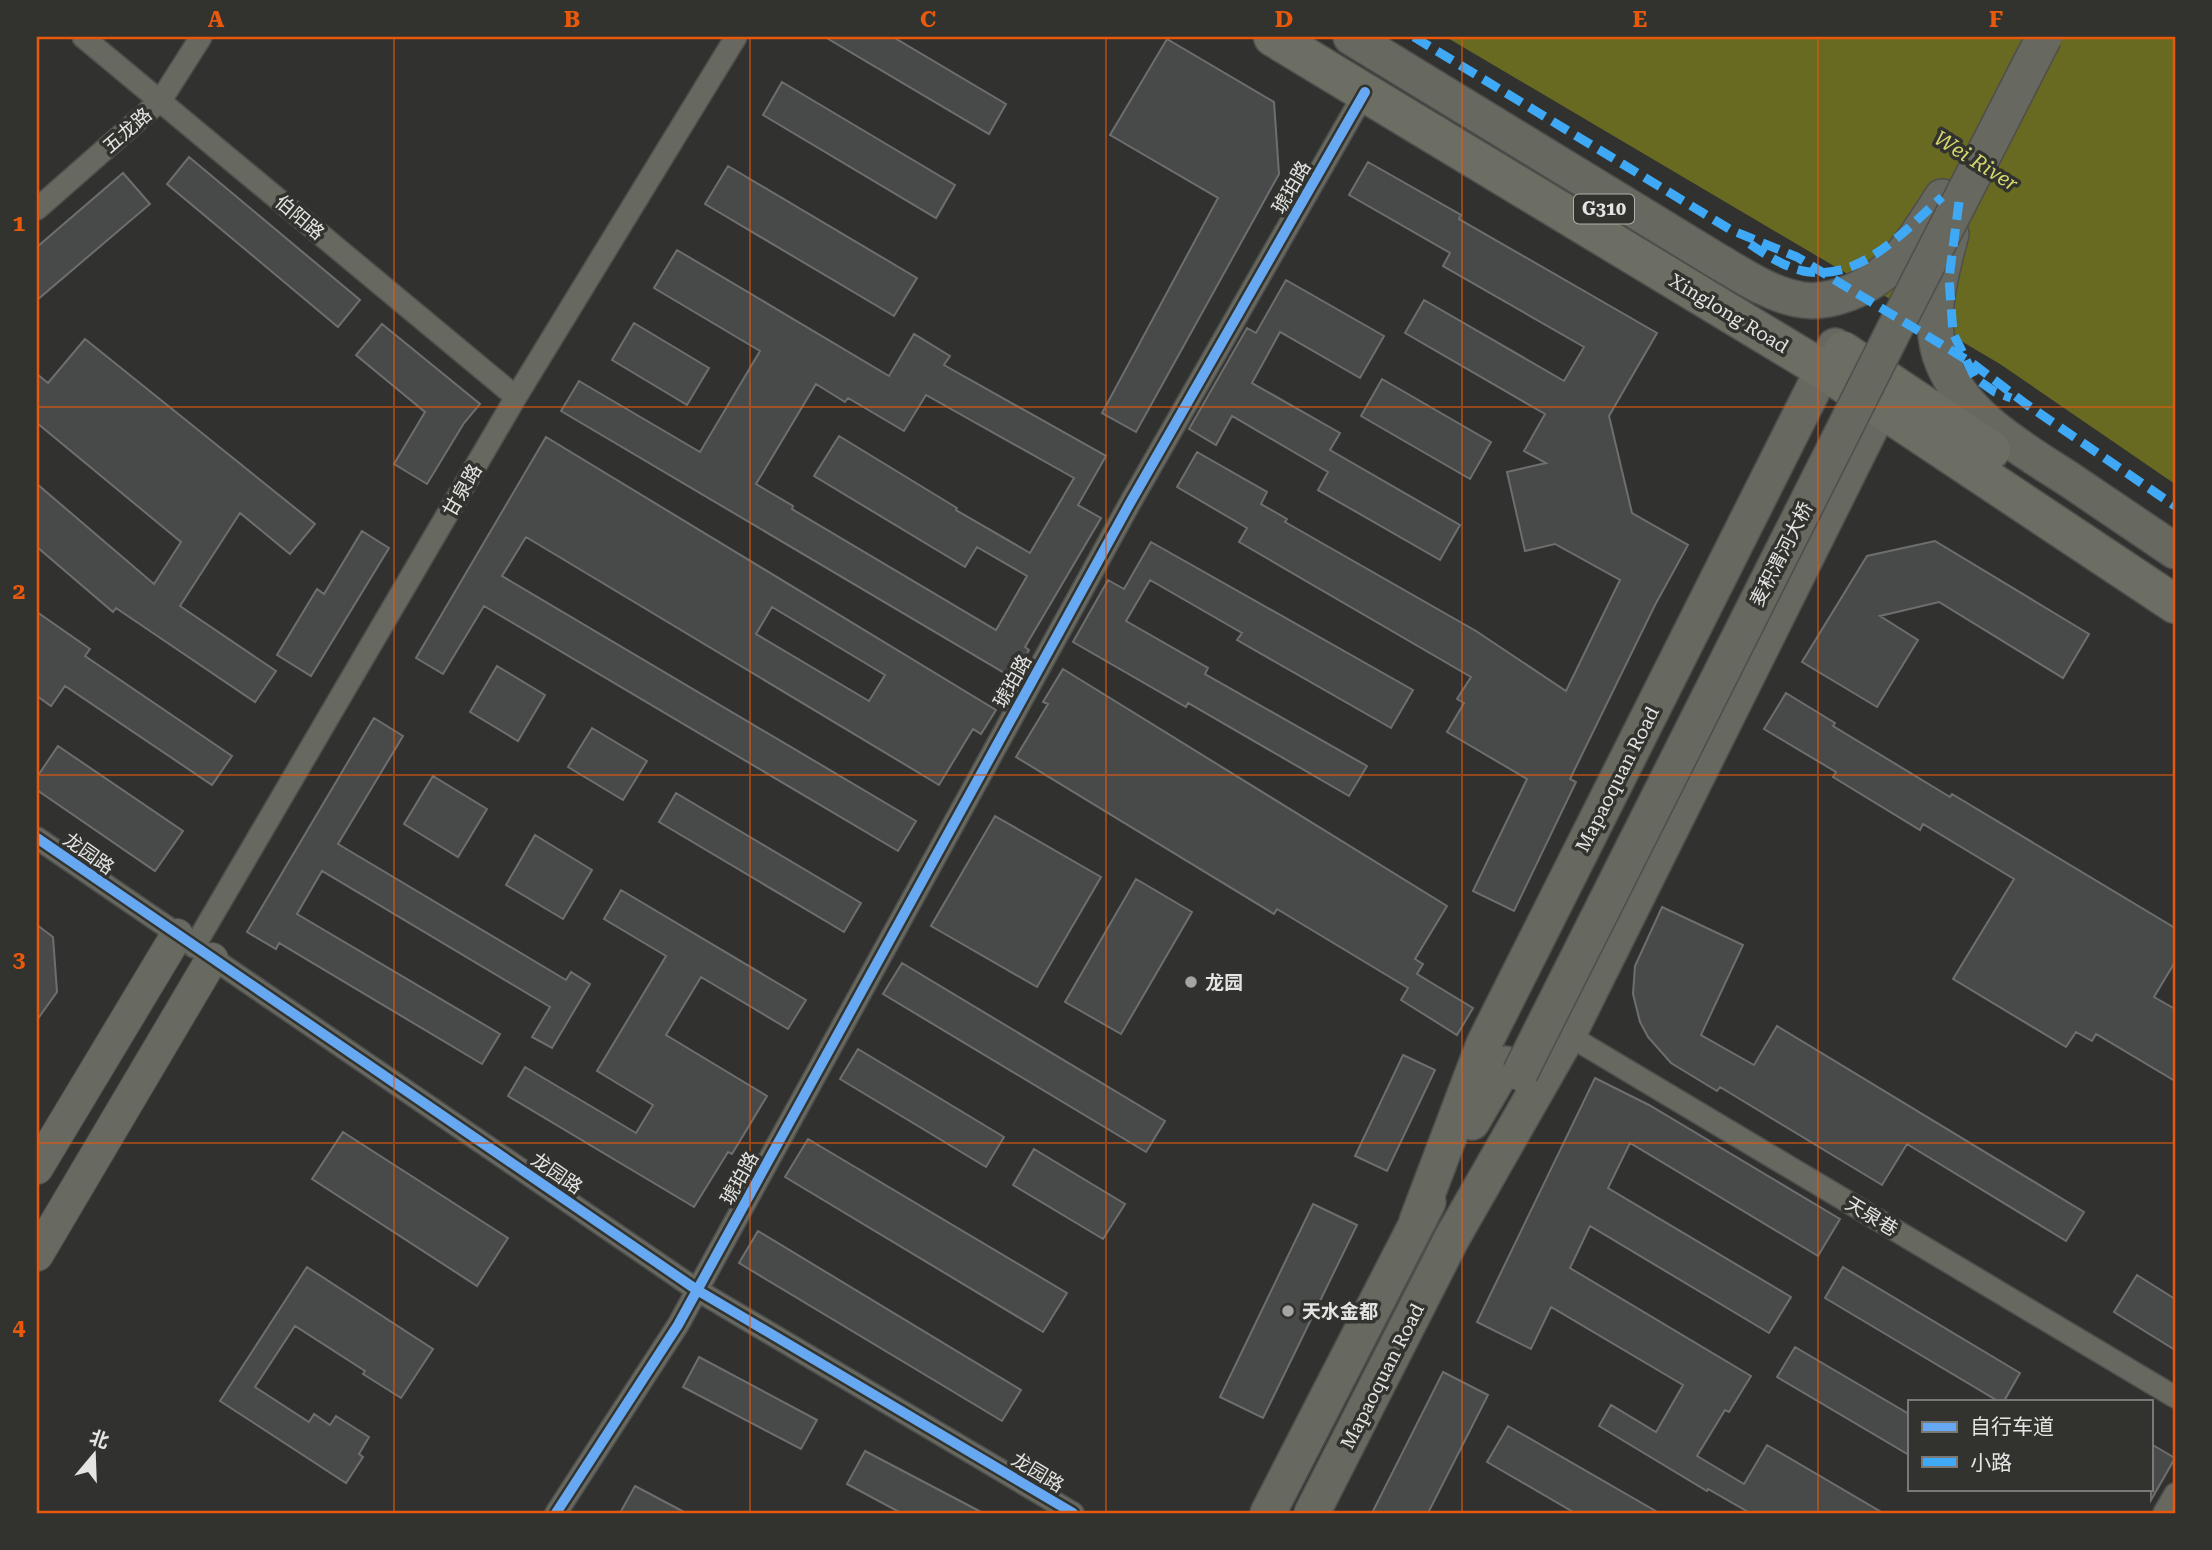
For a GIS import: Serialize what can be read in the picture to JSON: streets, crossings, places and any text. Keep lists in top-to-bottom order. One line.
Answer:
{"streets":{"highway":["G310","Xinglong Road"],"main road":["麦积渭河大桥","Mapaoquan Road"],"street":["五龙路","琥珀路","伯阳路","甘泉路","龙园路","天泉巷"]},"crossings":[["五龙路","伯阳路"],["琥珀路","Xinglong Road"],["琥珀路","龙园路"],["伯阳路","甘泉路"],["Xinglong Road","Mapaoquan Road"],["甘泉路","龙园路"],["麦积渭河大桥","Mapaoquan Road"],["Mapaoquan Road","天泉巷"]],"water":["Wei River"],"places":["龙园","天水金都"],"legend":["自行车道","小路"],"north":"top","grid":{"columns":["A","B","C","D","E","F"],"rows":["1","2","3","4"]}}
